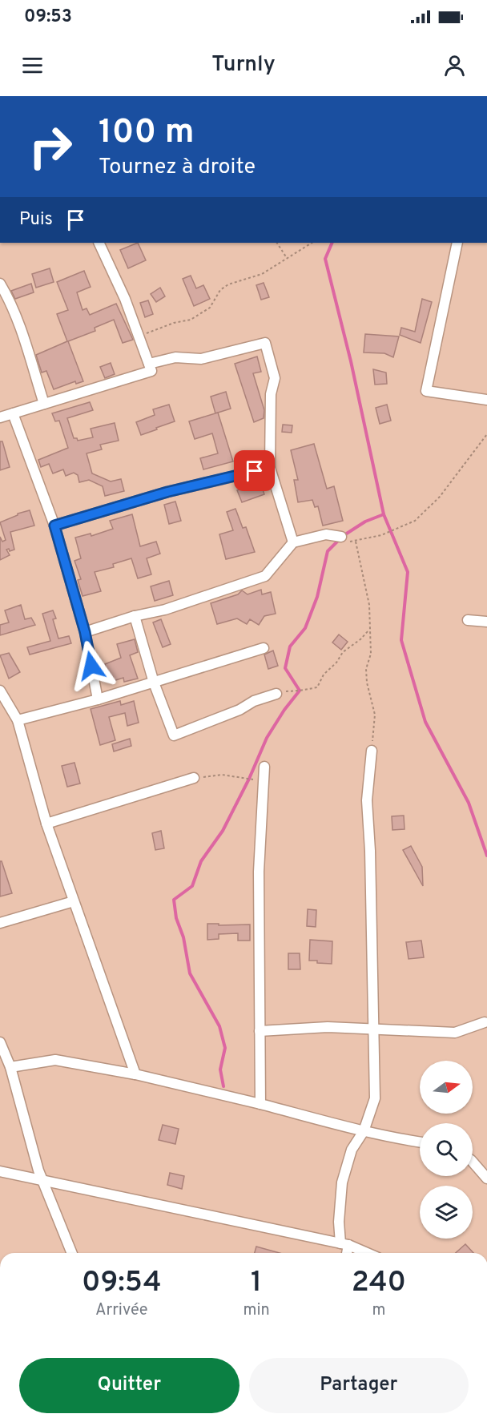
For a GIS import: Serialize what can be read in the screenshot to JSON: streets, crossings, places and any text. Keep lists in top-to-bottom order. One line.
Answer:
{"north":"right","page":{"status":"09:53","header":"Turnly","turn":["100 m","Tournez à droite"],"then":"Puis","eta":["09:54","Arrivée","1","min","240","m"],"buttons":["Quitter","Partager"]}}
